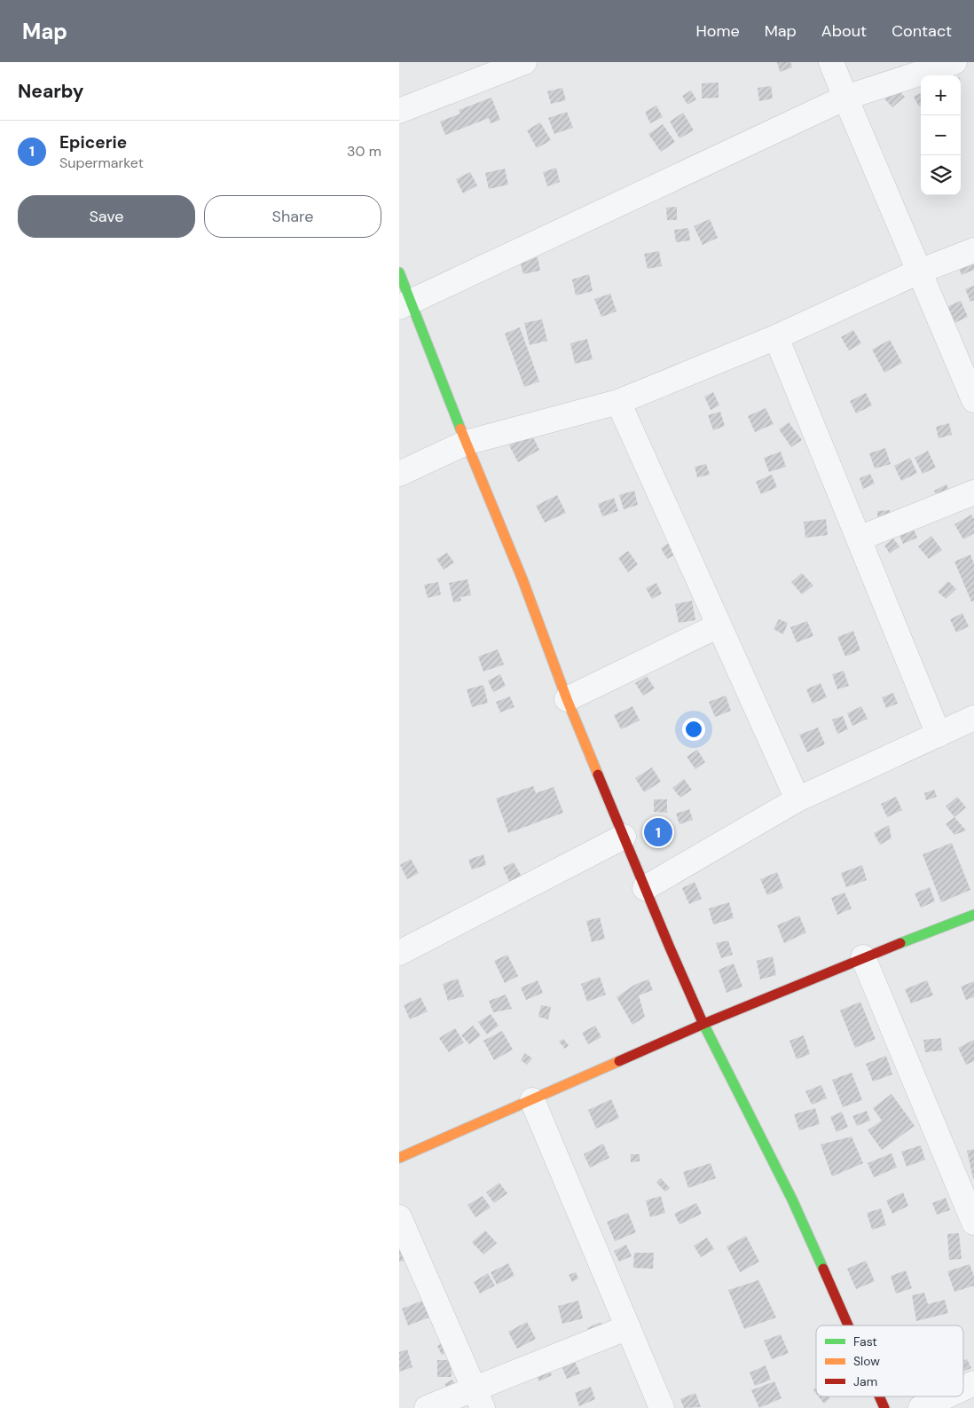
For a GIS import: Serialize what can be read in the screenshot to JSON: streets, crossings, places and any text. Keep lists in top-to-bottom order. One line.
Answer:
{"legend":["Fast","Slow","Jam"],"page":{"header":"Map","nav":["Home","Map","About","Contact"],"heading":"Nearby","map_buttons":["+","−"],"list":[{"mark":"1","name":"Epicerie","note":"Supermarket","value":"30 m"}],"buttons":["Save","Share"],"pins":"1"}}
